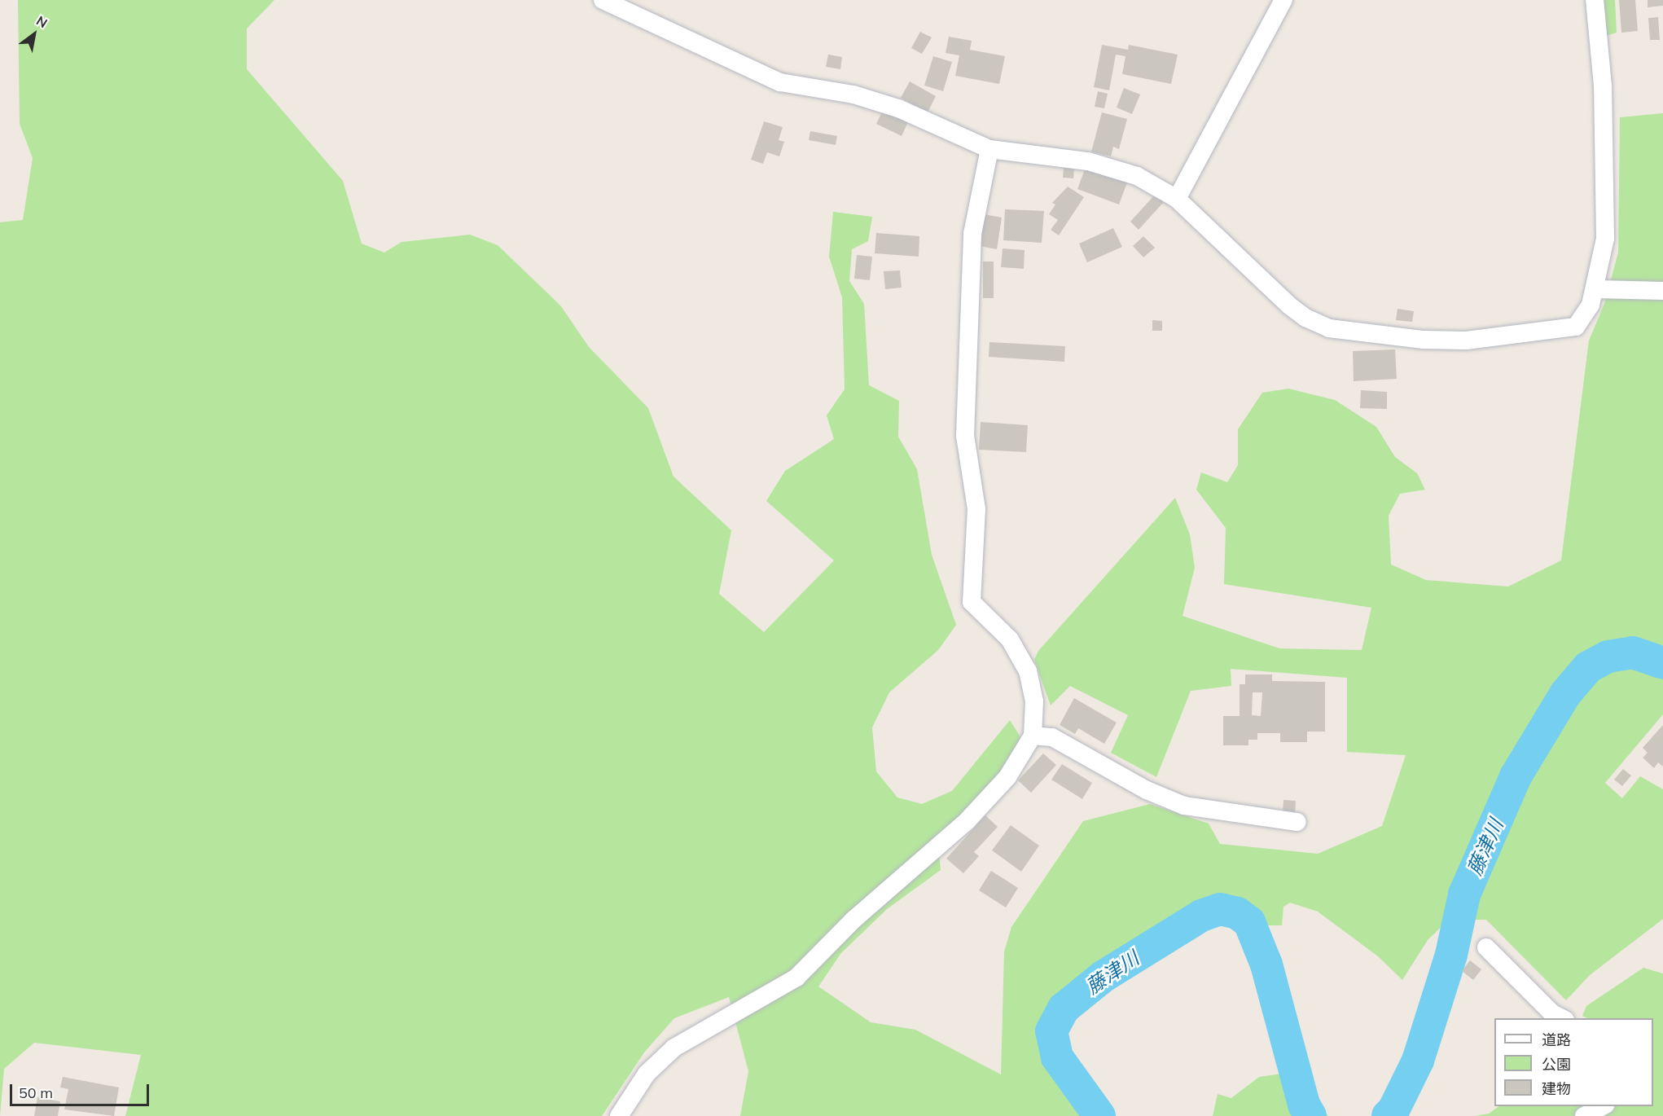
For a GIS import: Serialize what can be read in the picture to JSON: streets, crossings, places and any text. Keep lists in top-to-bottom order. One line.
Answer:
{"water":["藤津川"],"legend":["道路","公園","建物"],"scale_bar":"50 m","north":"top right"}
